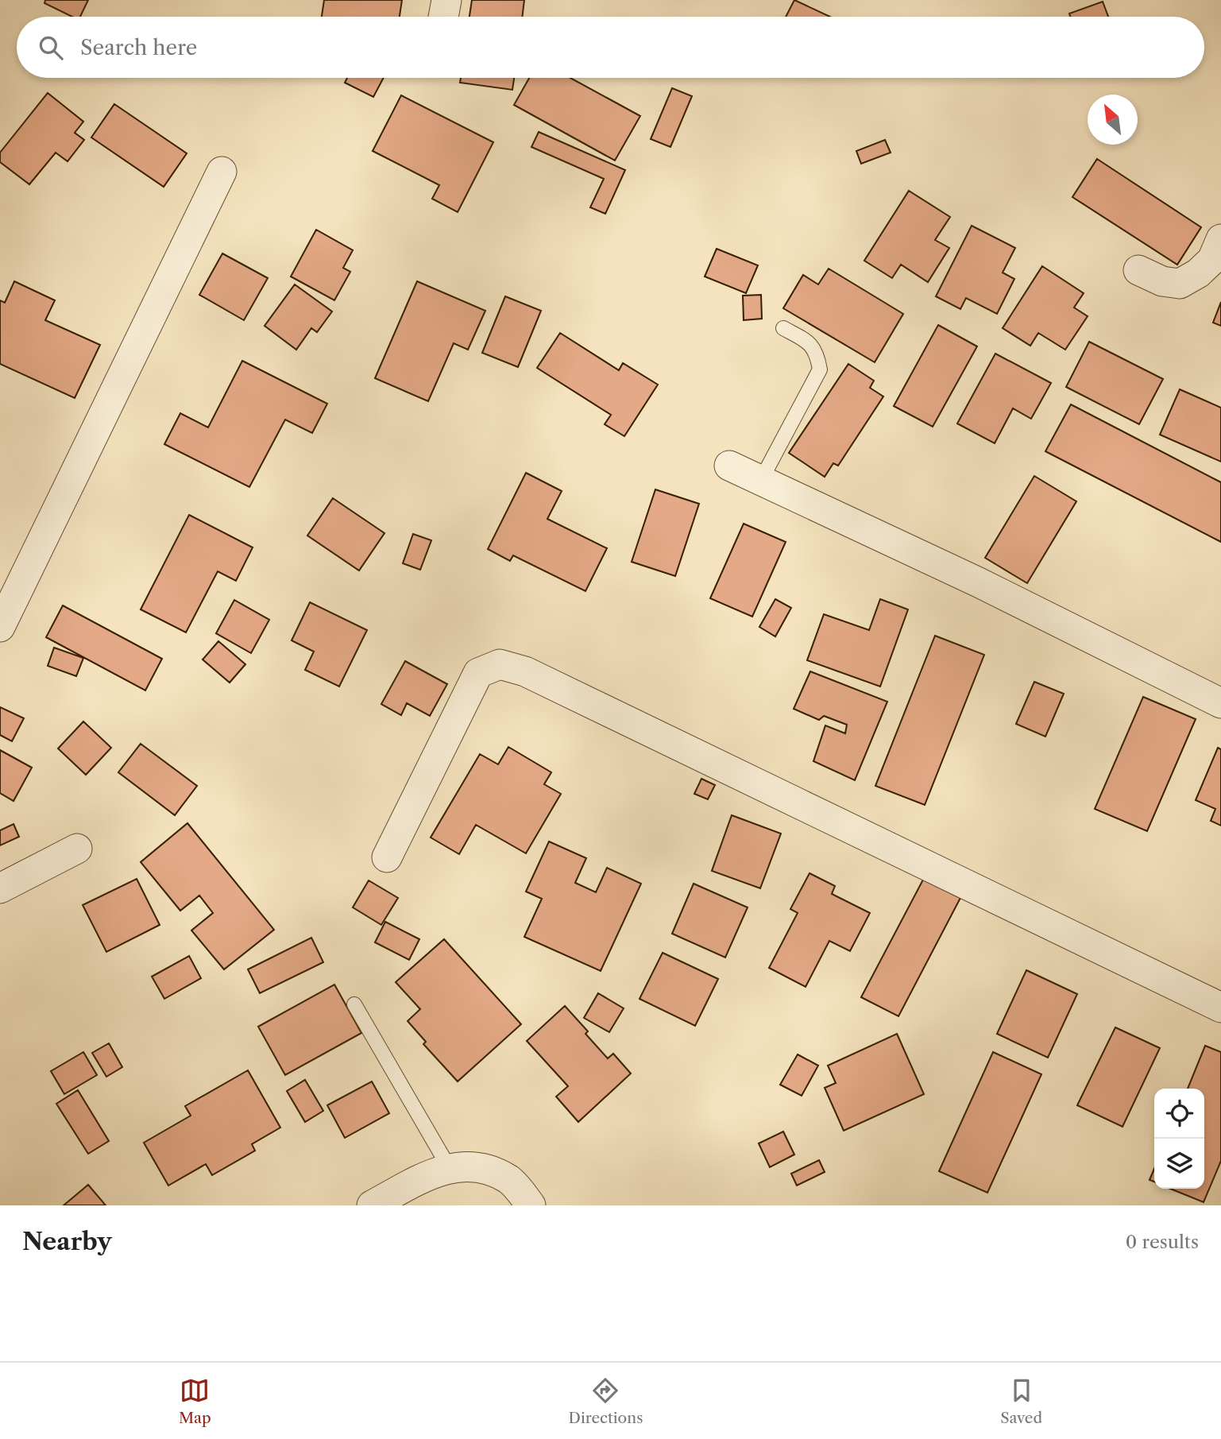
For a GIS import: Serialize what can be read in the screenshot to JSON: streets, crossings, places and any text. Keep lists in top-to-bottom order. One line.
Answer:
{"north":"top left","page":{"search":"Search here","heading":["Nearby","0 results"],"nav":["Map","Directions","Saved"]}}
